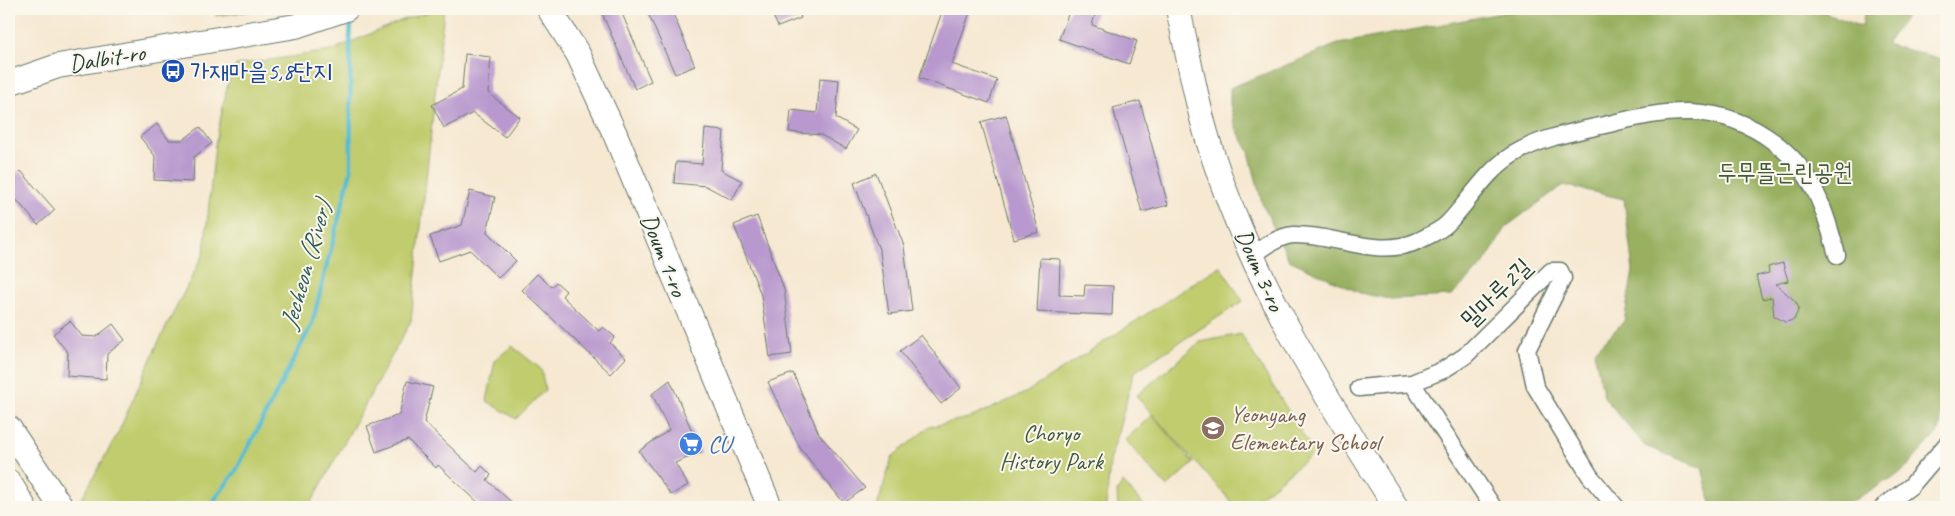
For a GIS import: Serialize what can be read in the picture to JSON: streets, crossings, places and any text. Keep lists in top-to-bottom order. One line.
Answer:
{"streets":{"street":["Dalbit-ro","Doum 1-ro","Doum 3-ro","밀마루2길"]},"water":["Jecheon (River)"],"parks":["두무뜰근린공원","Choryo History Park"],"places":{"bus stop":["가재마을5,8단지"],"school or university":["Yeonyang Elementary School"],"supermarket":["CU"]}}
